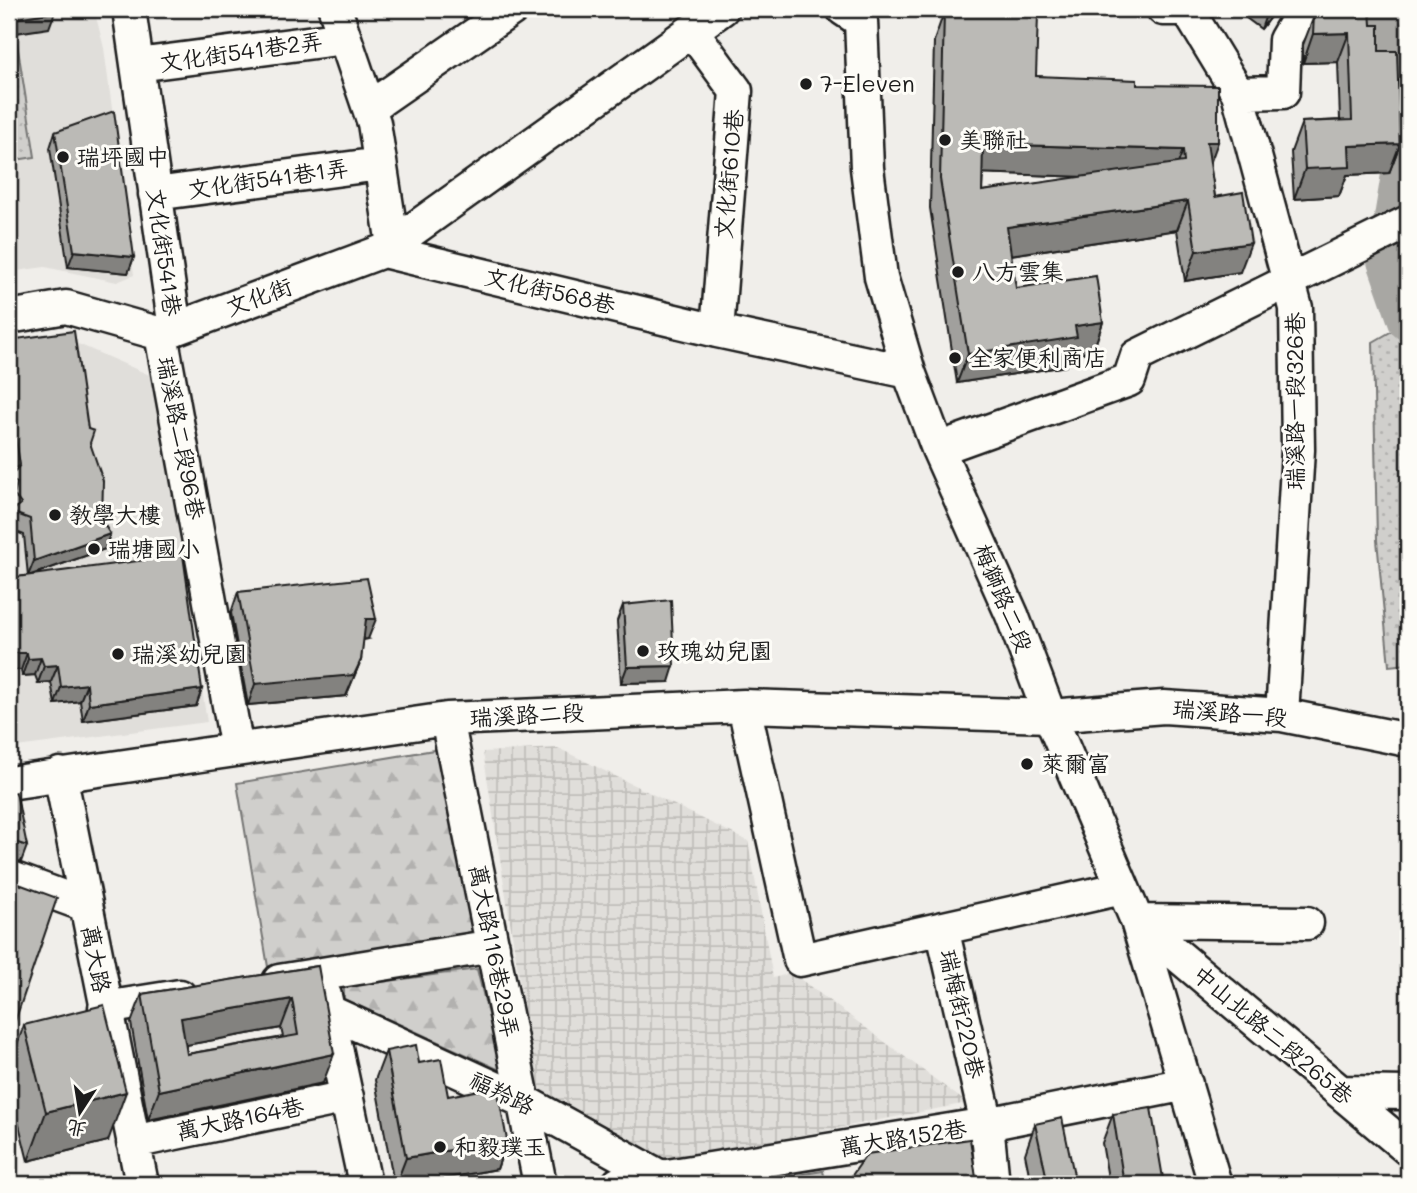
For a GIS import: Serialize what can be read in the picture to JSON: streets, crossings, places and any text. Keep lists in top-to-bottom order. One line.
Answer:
{"streets":{"street":["文化街541巷2弄","文化街610巷","文化街541巷1弄","文化街541巷","文化街568巷","文化街","瑞溪路一段326巷","瑞溪路二段96巷","梅獅路二段","瑞溪路一段","瑞溪路二段","萬大路116巷29弄","萬大路","瑞梅街220巷","中山北路二段265巷","福羚路","萬大路164巷","萬大路152巷"]},"crossings":[["文化街541巷2弄","文化街541巷"],["文化街610巷","文化街568巷"],["文化街610巷","文化街"],["文化街541巷1弄","文化街541巷"],["文化街541巷","文化街"],["文化街541巷","瑞溪路二段96巷"],["文化街568巷","文化街"],["文化街568巷","梅獅路二段"],["文化街","瑞溪路二段96巷"],["瑞溪路一段326巷","瑞溪路一段"],["瑞溪路二段96巷","瑞溪路二段"],["梅獅路二段","瑞溪路一段"],["梅獅路二段","瑞溪路二段"],["梅獅路二段","中山北路二段265巷"],["梅獅路二段","萬大路152巷"],["瑞溪路一段","瑞溪路二段"],["瑞溪路二段","萬大路116巷29弄"],["瑞溪路二段","萬大路"],["萬大路116巷29弄","福羚路"],["萬大路","萬大路164巷"],["瑞梅街220巷","萬大路152巷"],["福羚路","萬大路152巷"]],"places":["7-Eleven","美聯社","瑞坪國中","八方雲集","全家便利商店","教學大樓","瑞塘國小","玫瑰幼兒園","瑞溪幼兒園","萊爾富","和毅璞玉"],"north":"bottom"}
